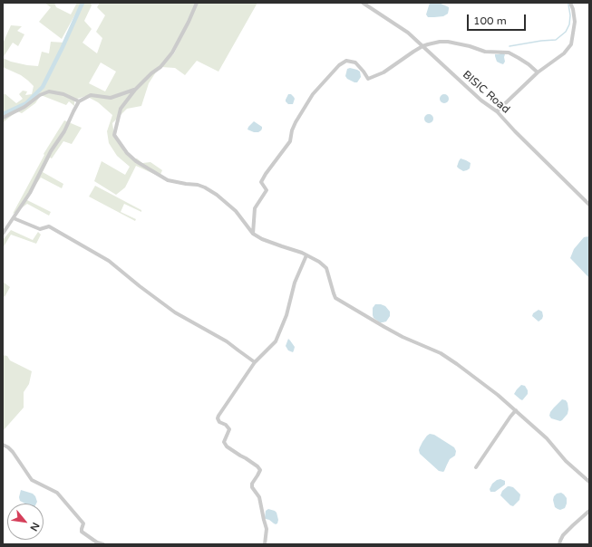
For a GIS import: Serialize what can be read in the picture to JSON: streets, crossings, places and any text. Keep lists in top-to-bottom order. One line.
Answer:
{"streets":{"street":["BISIC Road"]},"scale_bar":"100 m","north":"bottom right"}
